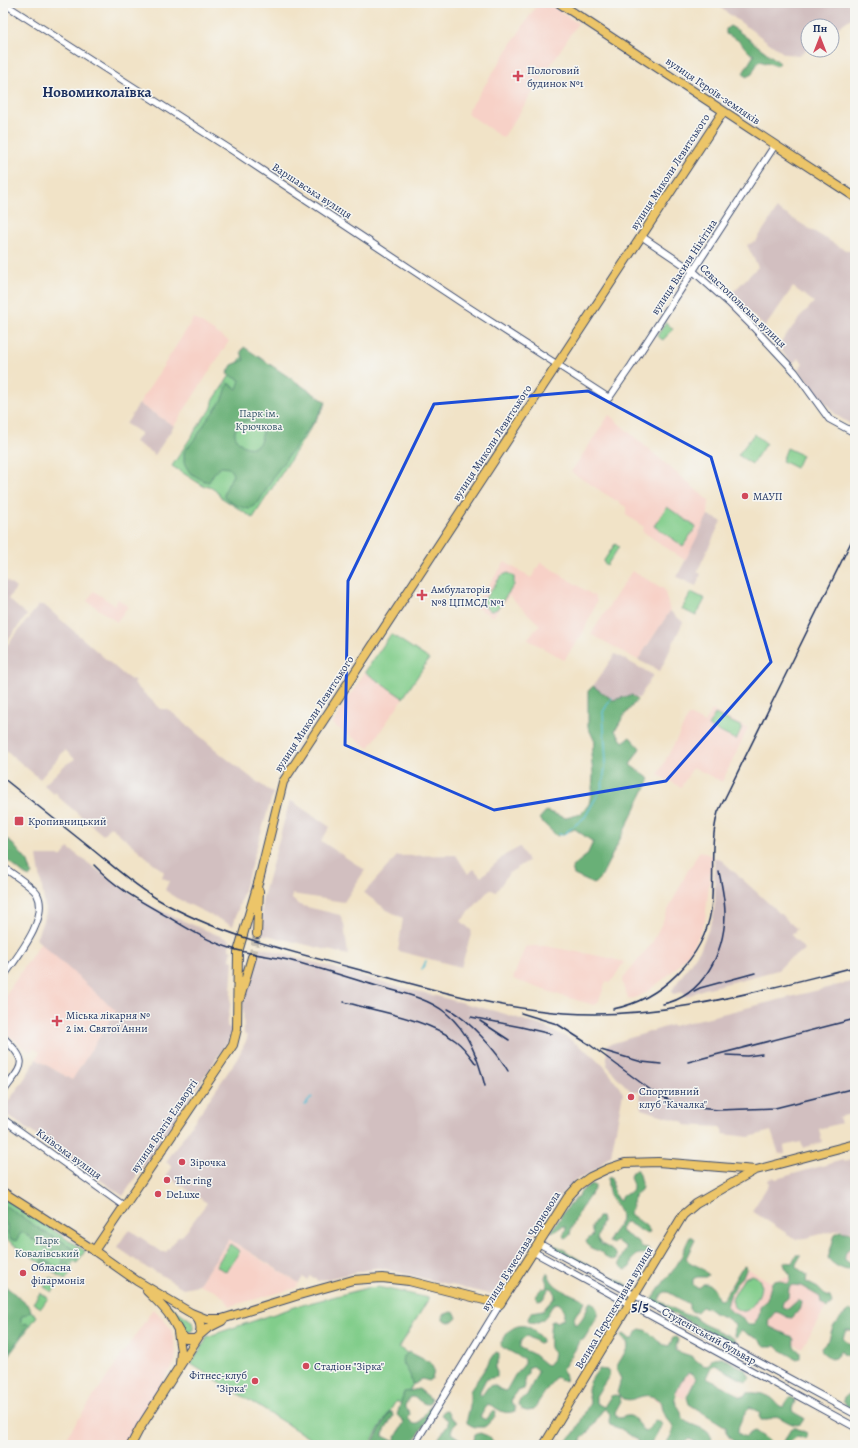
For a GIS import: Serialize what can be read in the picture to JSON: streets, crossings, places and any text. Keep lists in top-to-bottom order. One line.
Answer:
{"streets":{"main road":["вулиця Героїв-земляків","вулиця Миколи Левитського","вулиця Братів Ельворті","вулиця Вʼячеслава Чорновола","Велика Перспективна вулиця"],"street":["Варшавська вулиця","вулиця Василя Нікітіна","Севастопольська вулиця","Київська вулиця","Студентський бульвар"]},"crossings":[["вулиця Героїв-земляків","вулиця Миколи Левитського"],["вулиця Героїв-земляків","вулиця Василя Нікітіна"],["вулиця Миколи Левитського","Варшавська вулиця"],["вулиця Миколи Левитського","Севастопольська вулиця"],["вулиця Миколи Левитського","вулиця Братів Ельворті"],["Варшавська вулиця","вулиця Василя Нікітіна"],["вулиця Василя Нікітіна","Севастопольська вулиця"],["вулиця Братів Ельворті","Київська вулиця"],["вулиця Вʼячеслава Чорновола","Велика Перспективна вулиця"],["вулиця Вʼячеслава Чорновола","Студентський бульвар"],["Велика Перспективна вулиця","Студентський бульвар"]],"districts":["Новомиколаївка","5/5"],"parks":["Парк ім. Крючкова","Парк Ковалівський"],"places":{"health":["Пологовий будинок №1","Амбулаторія №8 ЦПМСД №1","Міська лікарня № 2 ім. Святої Анни"],"other":["МАУП","Спортивний клуб \"Качалка\"","Зірочка","The ring","DeLuxe","Обласна філармонія","Стадіон \"Зірка\"","Фітнес-клуб \"Зірка\""],"transit":["Кропивницький"]},"north":"top"}
